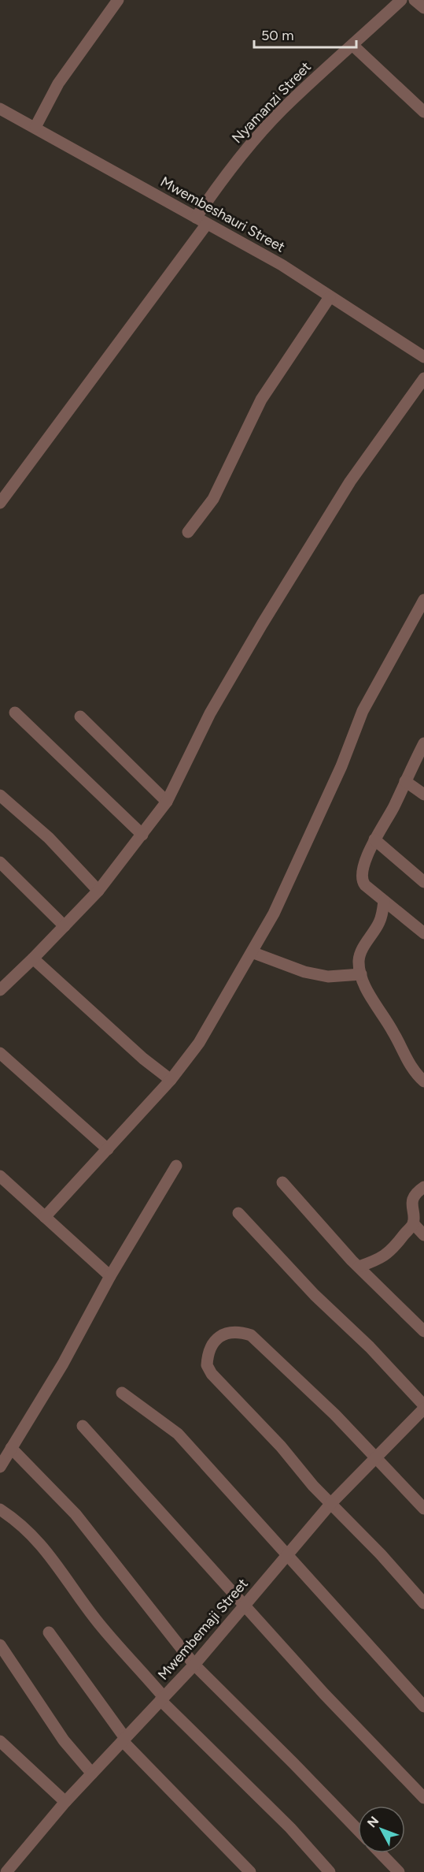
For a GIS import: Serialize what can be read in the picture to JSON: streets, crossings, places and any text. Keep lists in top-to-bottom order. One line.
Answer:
{"streets":{"street":["Nyamanzi Street","Mwembeshauri Street","Mwembemaji Street"]},"crossings":[["Nyamanzi Street","Mwembeshauri Street"]],"scale_bar":"50 m","north":"top left"}
